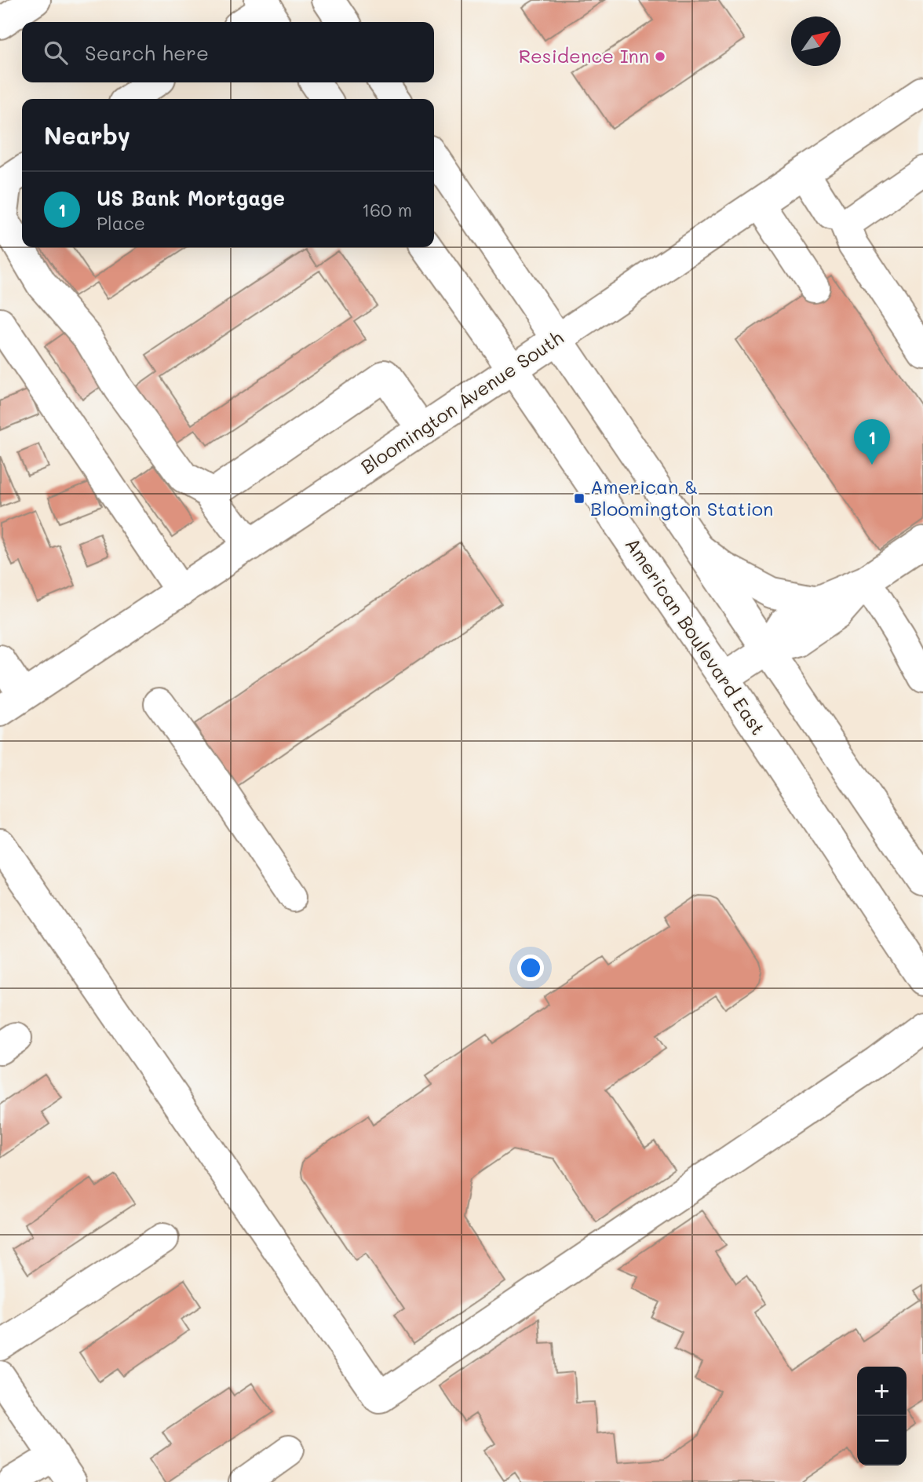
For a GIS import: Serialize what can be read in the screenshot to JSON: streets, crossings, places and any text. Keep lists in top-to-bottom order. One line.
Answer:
{"streets":{"main road":["Bloomington Avenue South","American Boulevard East"]},"crossings":[["Bloomington Avenue South","American Boulevard East"]],"places":{"other":["Residence Inn"],"transit":["American & Bloomington Station"]},"north":"top right","page":{"search":"Search here","heading":"Nearby","list":[{"mark":"1","name":"US Bank Mortgage","note":"Place","value":"160 m"}],"pins":"1","map_buttons":["+","−"]}}
